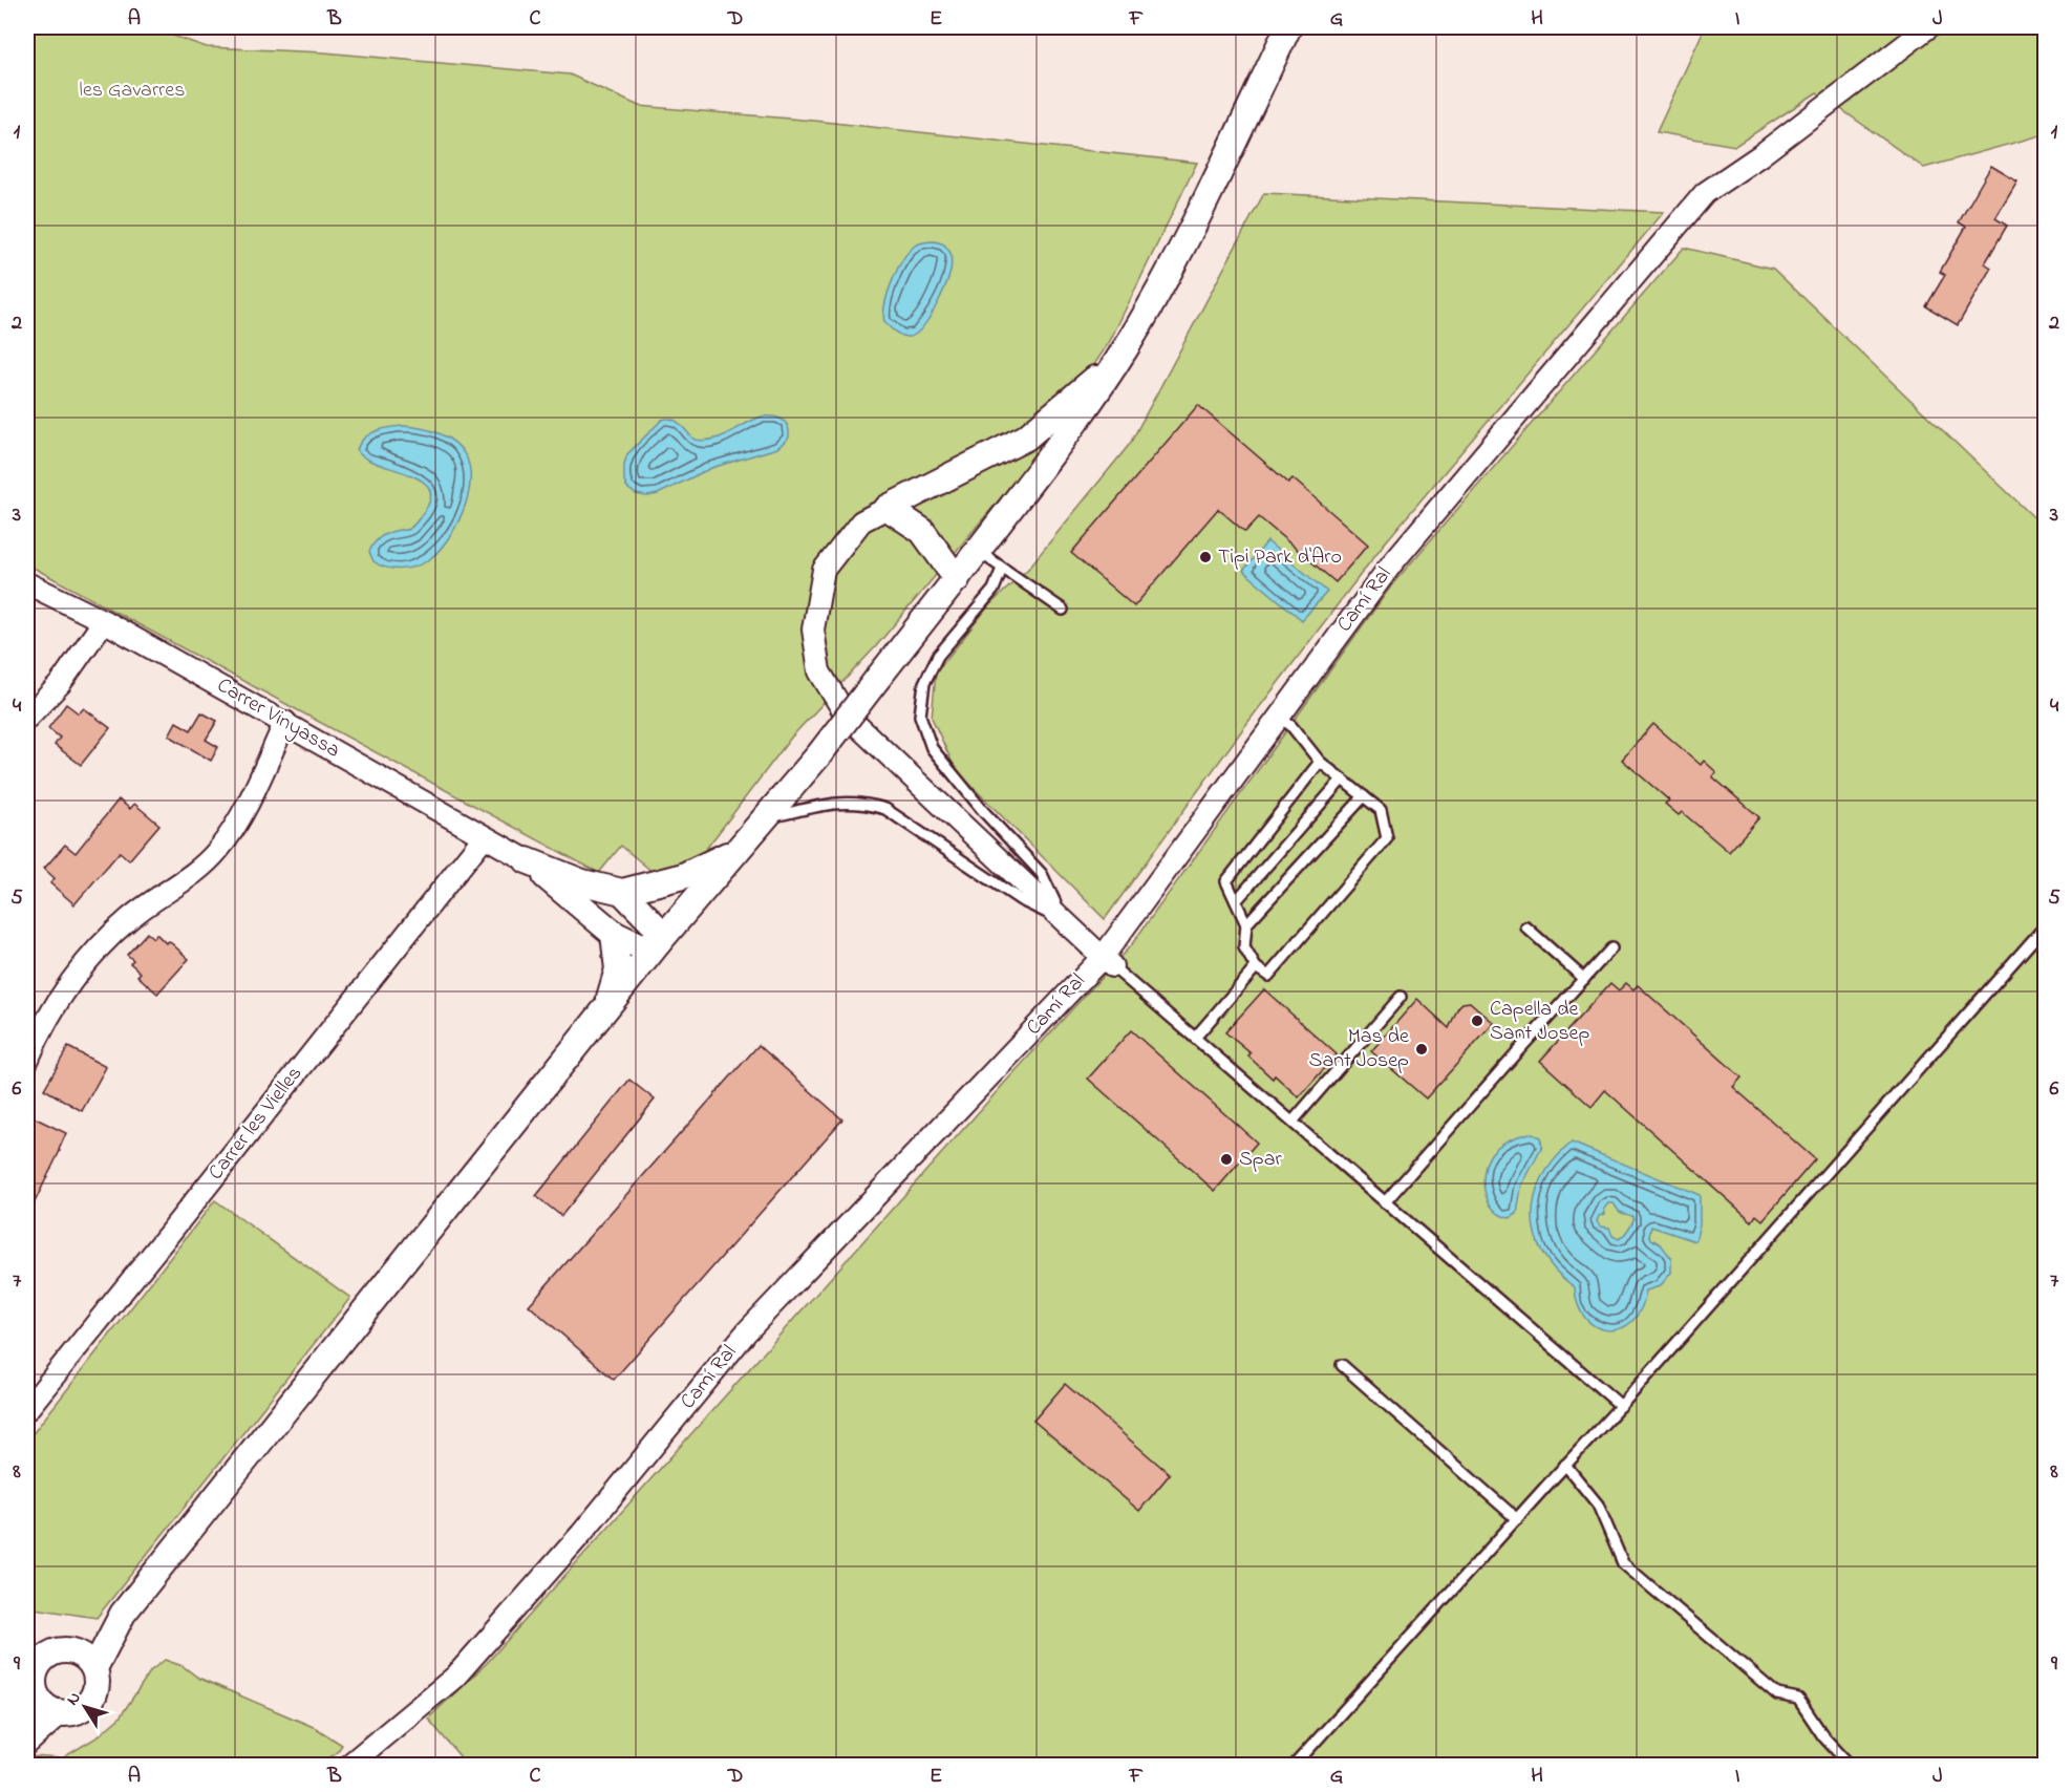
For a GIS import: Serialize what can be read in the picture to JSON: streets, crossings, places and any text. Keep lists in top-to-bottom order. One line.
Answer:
{"streets":{"street":["Camí Ral","Carrer Vinyassa","Carrer les Vielles"]},"crossings":[["Carrer Vinyassa","Carrer les Vielles"]],"parks":["les Gavarres"],"places":["Tipi Park d'Aro","Capella de Sant Josep","Mas de Sant Josep","Spar"],"north":"top left","grid":{"columns":["A","B","C","D","E","F","G","H","I","J"],"rows":["1","2","3","4","5","6","7","8","9"]}}
